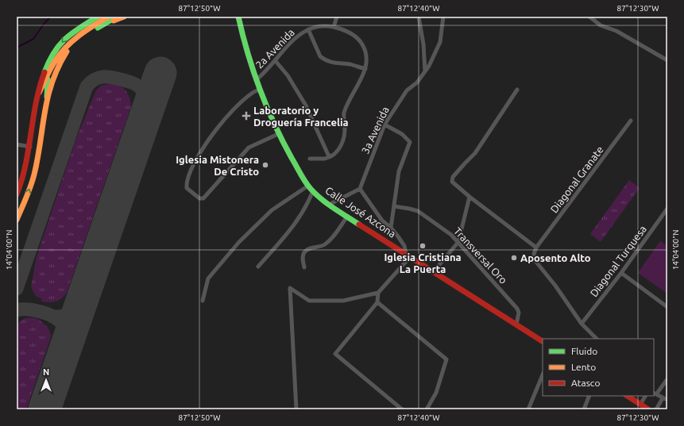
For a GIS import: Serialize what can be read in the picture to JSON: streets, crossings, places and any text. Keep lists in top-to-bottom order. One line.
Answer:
{"streets":{"main road":["Calle José Azcona"],"street":["2a Avenida","3a Avenida","Diagonal Granate","Transversal Oro","Diagonal Turquesa"]},"crossings":[["2a Avenida","Calle José Azcona"],["Calle José Azcona","Transversal Oro"]],"places":{"health":["Laboratorio y Droguería Francelia"],"other":["Iglesia Mistonera De Cristo","Iglesia Cristiana La Puerta","Aposento Alto"]},"legend":["Fluido","Lento","Atasco"],"north":"top","coordinates":["87°12'50\"W","87°12'40\"W","87°12'30\"W","14°04'00\"N"]}
